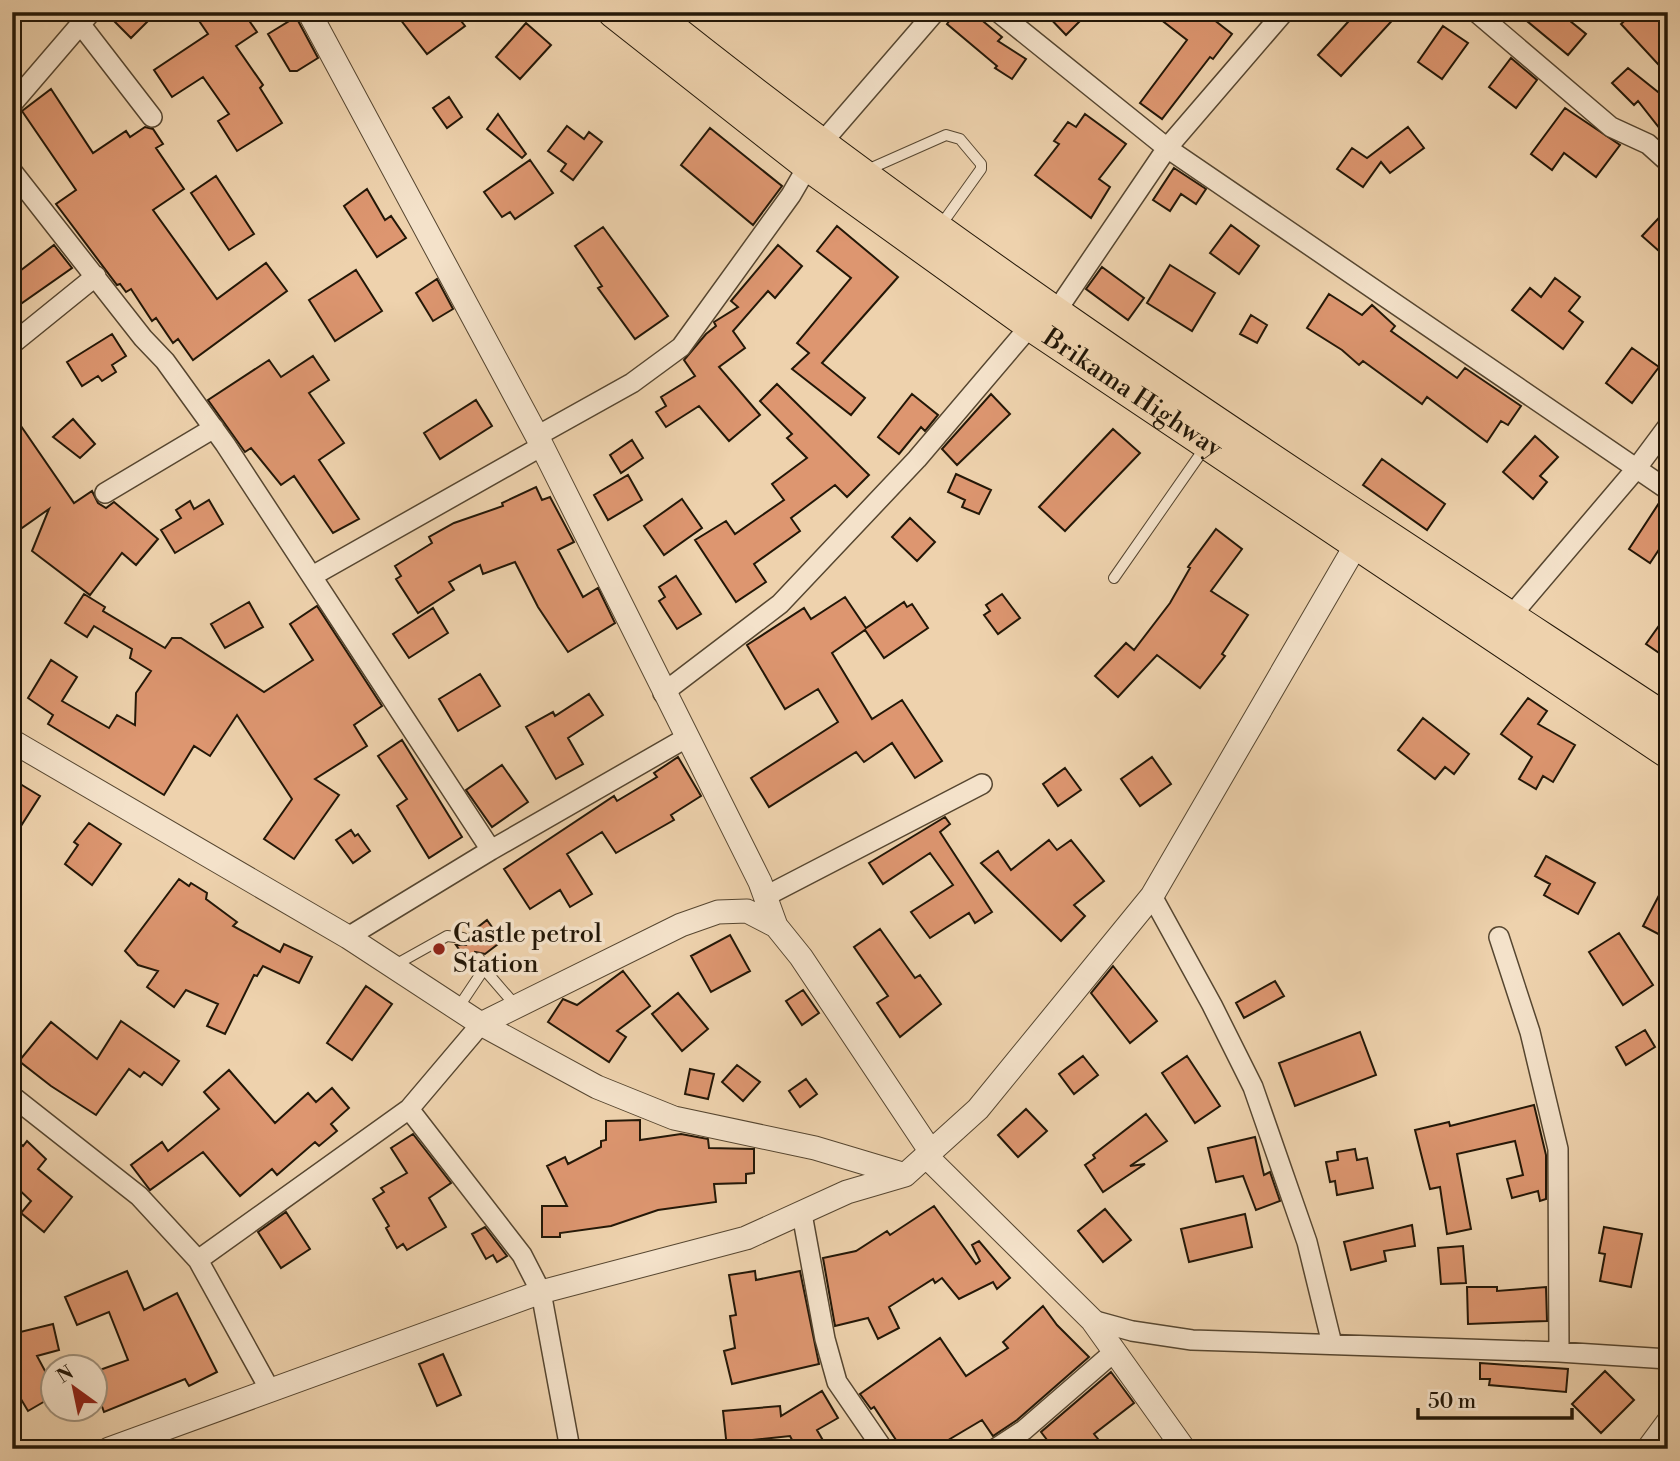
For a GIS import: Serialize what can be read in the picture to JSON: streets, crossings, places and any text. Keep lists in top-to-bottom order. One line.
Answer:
{"streets":{"highway":["Brikama Highway"]},"places":["Castle petrol Station"],"scale_bar":"50 m","north":"top left"}
